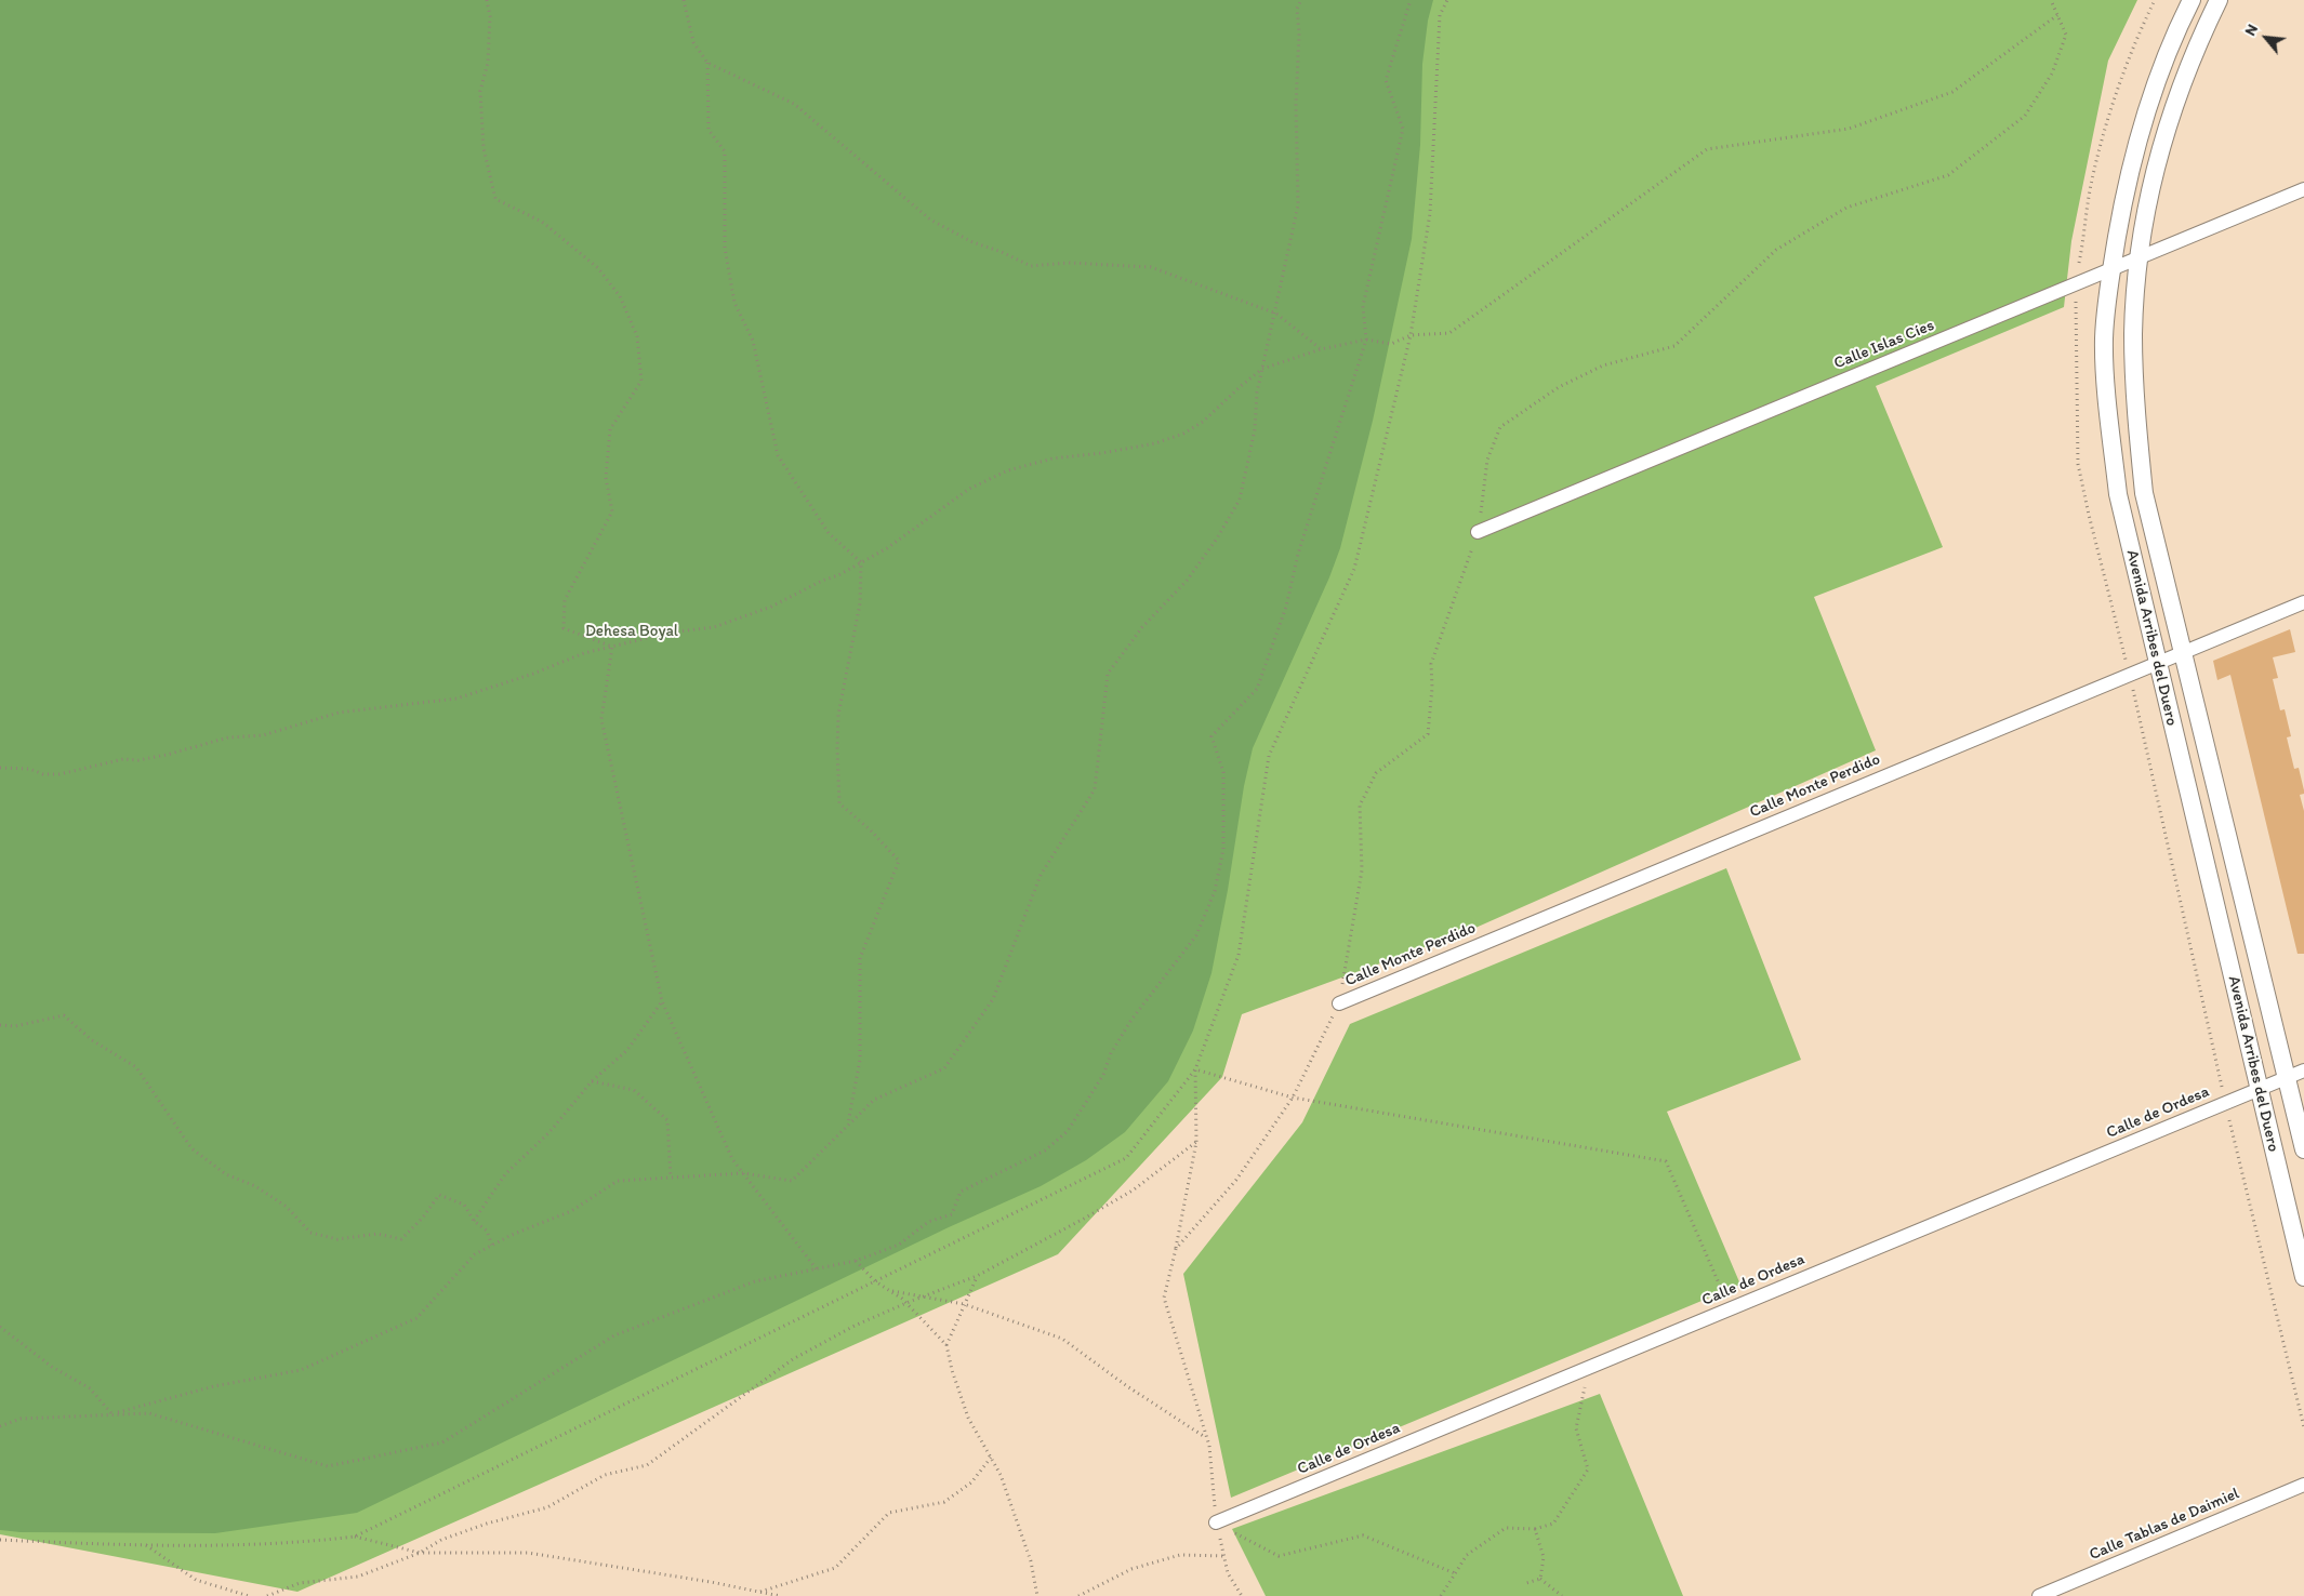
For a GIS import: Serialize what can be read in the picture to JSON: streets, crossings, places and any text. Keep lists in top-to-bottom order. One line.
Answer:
{"streets":{"street":["Calle Islas Cíes","Avenida Arribes del Duero","Calle Monte Perdido","Calle de Ordesa","Calle Tablas de Daimiel"]},"crossings":[["Calle Islas Cíes","Avenida Arribes del Duero"],["Avenida Arribes del Duero","Calle Monte Perdido"],["Avenida Arribes del Duero","Calle de Ordesa"]],"parks":["Dehesa Boyal"],"north":"top left"}
